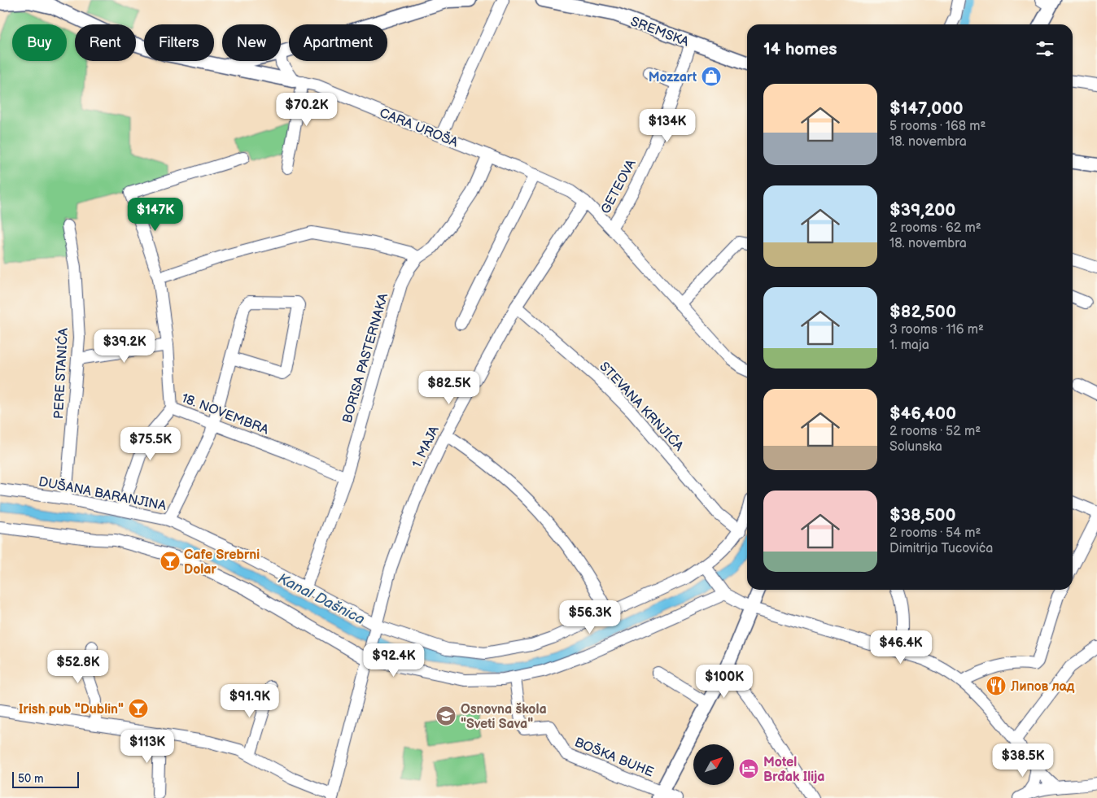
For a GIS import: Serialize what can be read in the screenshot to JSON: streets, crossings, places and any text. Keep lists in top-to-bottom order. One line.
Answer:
{"streets":{"main road":["SREMSKA"],"street":["CARA UROŠA","GETEOVA","BORISA PASTERNAKA","PERE STANIĆA","STEVANA KRNJIĆA","18. NOVEMBRA","1. MAJA","DUŠANA BARANJINA","BOŠKA BUHE"]},"crossings":[["SREMSKA","GETEOVA"],["CARA UROŠA","GETEOVA"],["CARA UROŠA","BORISA PASTERNAKA"],["CARA UROŠA","1. MAJA"],["BORISA PASTERNAKA","18. NOVEMBRA"],["BORISA PASTERNAKA","DUŠANA BARANJINA"],["PERE STANIĆA","DUŠANA BARANJINA"],["STEVANA KRNJIĆA","1. MAJA"],["STEVANA KRNJIĆA","DUŠANA BARANJINA"],["1. MAJA","DUŠANA BARANJINA"]],"water":["Kanal Dašnica"],"places":{"shop":["Mozzart"],"bar":["Cafe Srebrni Dolar","Irish pub \"Dublin\""],"restaurant":["Липов лад"],"school or university":["Osnovna škola \"Sveti Sava\""],"hotel":["Motel Brđak Ilija"]},"scale_bar":"50 m","north":"top right","page":{"chip":["Buy","Rent","Filters","New","Apartment"],"heading":"14 homes","list":[{"name":"$147,000","note":"5 rooms · 168 m² · 18. novembra"},{"name":"$39,200","note":"2 rooms · 62 m² · 18. novembra"},{"name":"$82,500","note":"3 rooms · 116 m² · 1. maja"},{"name":"$46,400","note":"2 rooms · 52 m² · Solunska"},{"name":"$38,500","note":"2 rooms · 54 m² · Dimitrija Tucovića"}],"price":["$70.2K","$134K","$147K","$39.2K","$82.5K","$75.5K","$56.3K","$46.4K","$92.4K","$52.8K","$100K","$91.9K","$113K","$38.5K"],"scale":"50 m"}}
